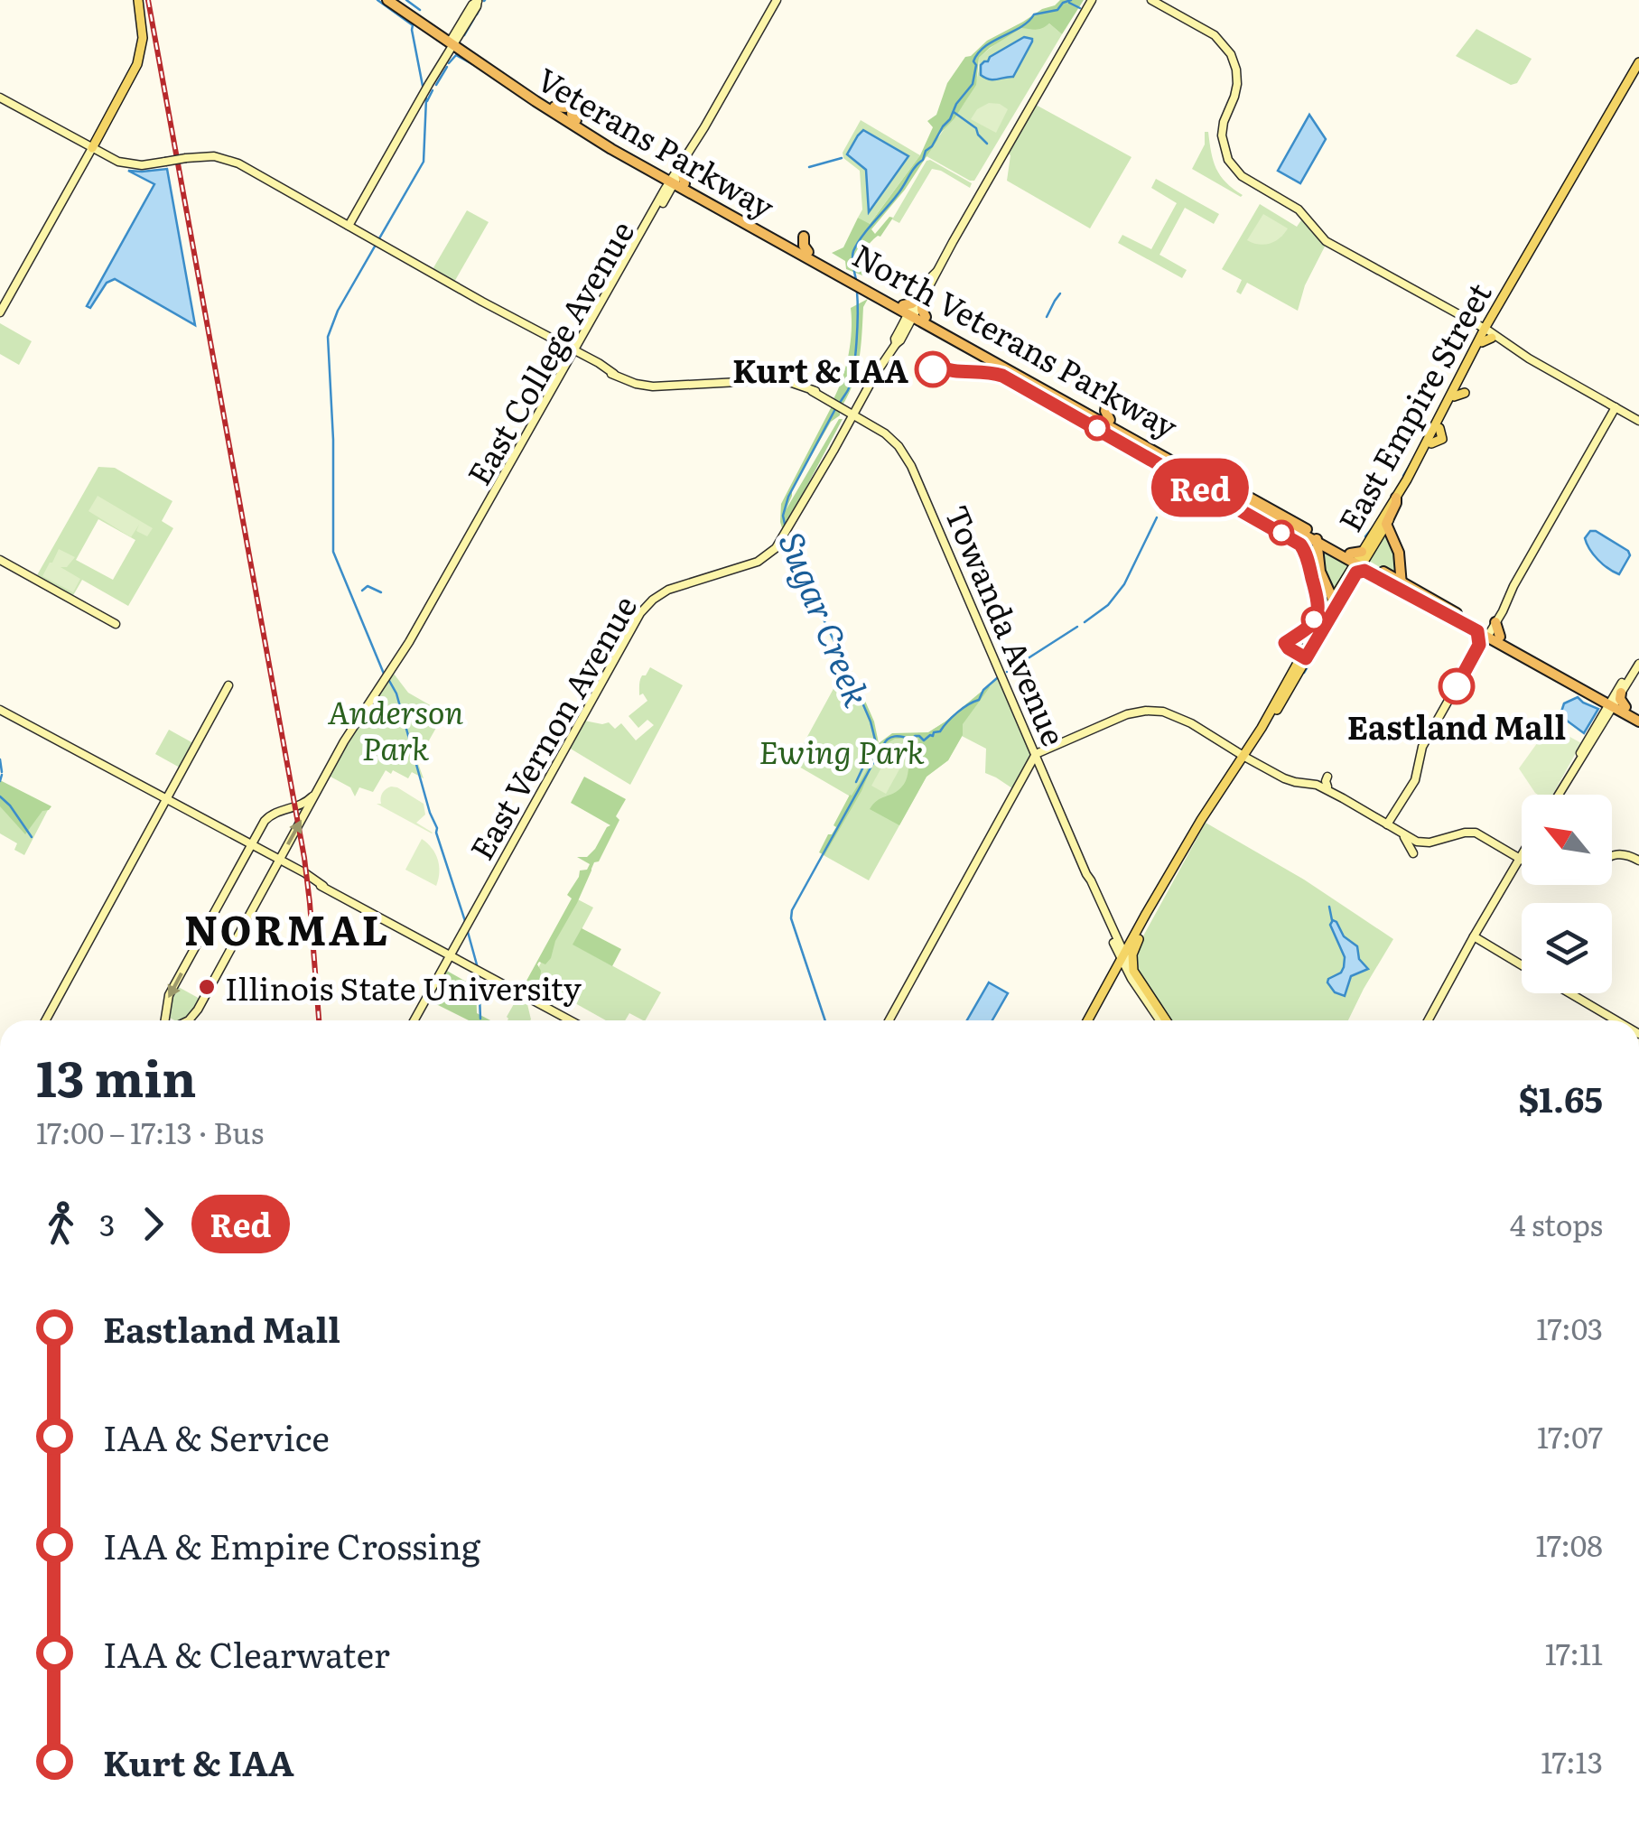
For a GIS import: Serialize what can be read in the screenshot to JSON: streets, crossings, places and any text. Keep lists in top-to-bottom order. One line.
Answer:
{"streets":{"highway":["Veterans Parkway","North Veterans Parkway"],"main road":["East College Avenue","East Empire Street","Towanda Avenue","East Vernon Avenue"]},"crossings":[["Veterans Parkway","North Veterans Parkway"],["Veterans Parkway","East College Avenue"],["North Veterans Parkway","East Empire Street"],["North Veterans Parkway","East Vernon Avenue"],["East College Avenue","Towanda Avenue"],["Towanda Avenue","East Vernon Avenue"]],"districts":["NORMAL"],"water":["Sugar Creek"],"parks":["Anderson Park","Ewing Park"],"places":["Kurt & IAA","Eastland Mall","Illinois State University"],"lines":["bus line Red"],"north":"top left","page":{"on_map":"Red","heading":["13 min","17:00 – 17:13 · Bus","$1.65"],"legs":["3","Red","4 stops"],"list":[{"name":"Eastland Mall","value":"17:03"},{"name":"IAA & Service","value":"17:07"},{"name":"IAA & Empire Crossing","value":"17:08"},{"name":"IAA & Clearwater","value":"17:11"},{"name":"Kurt & IAA","value":"17:13"}]}}
